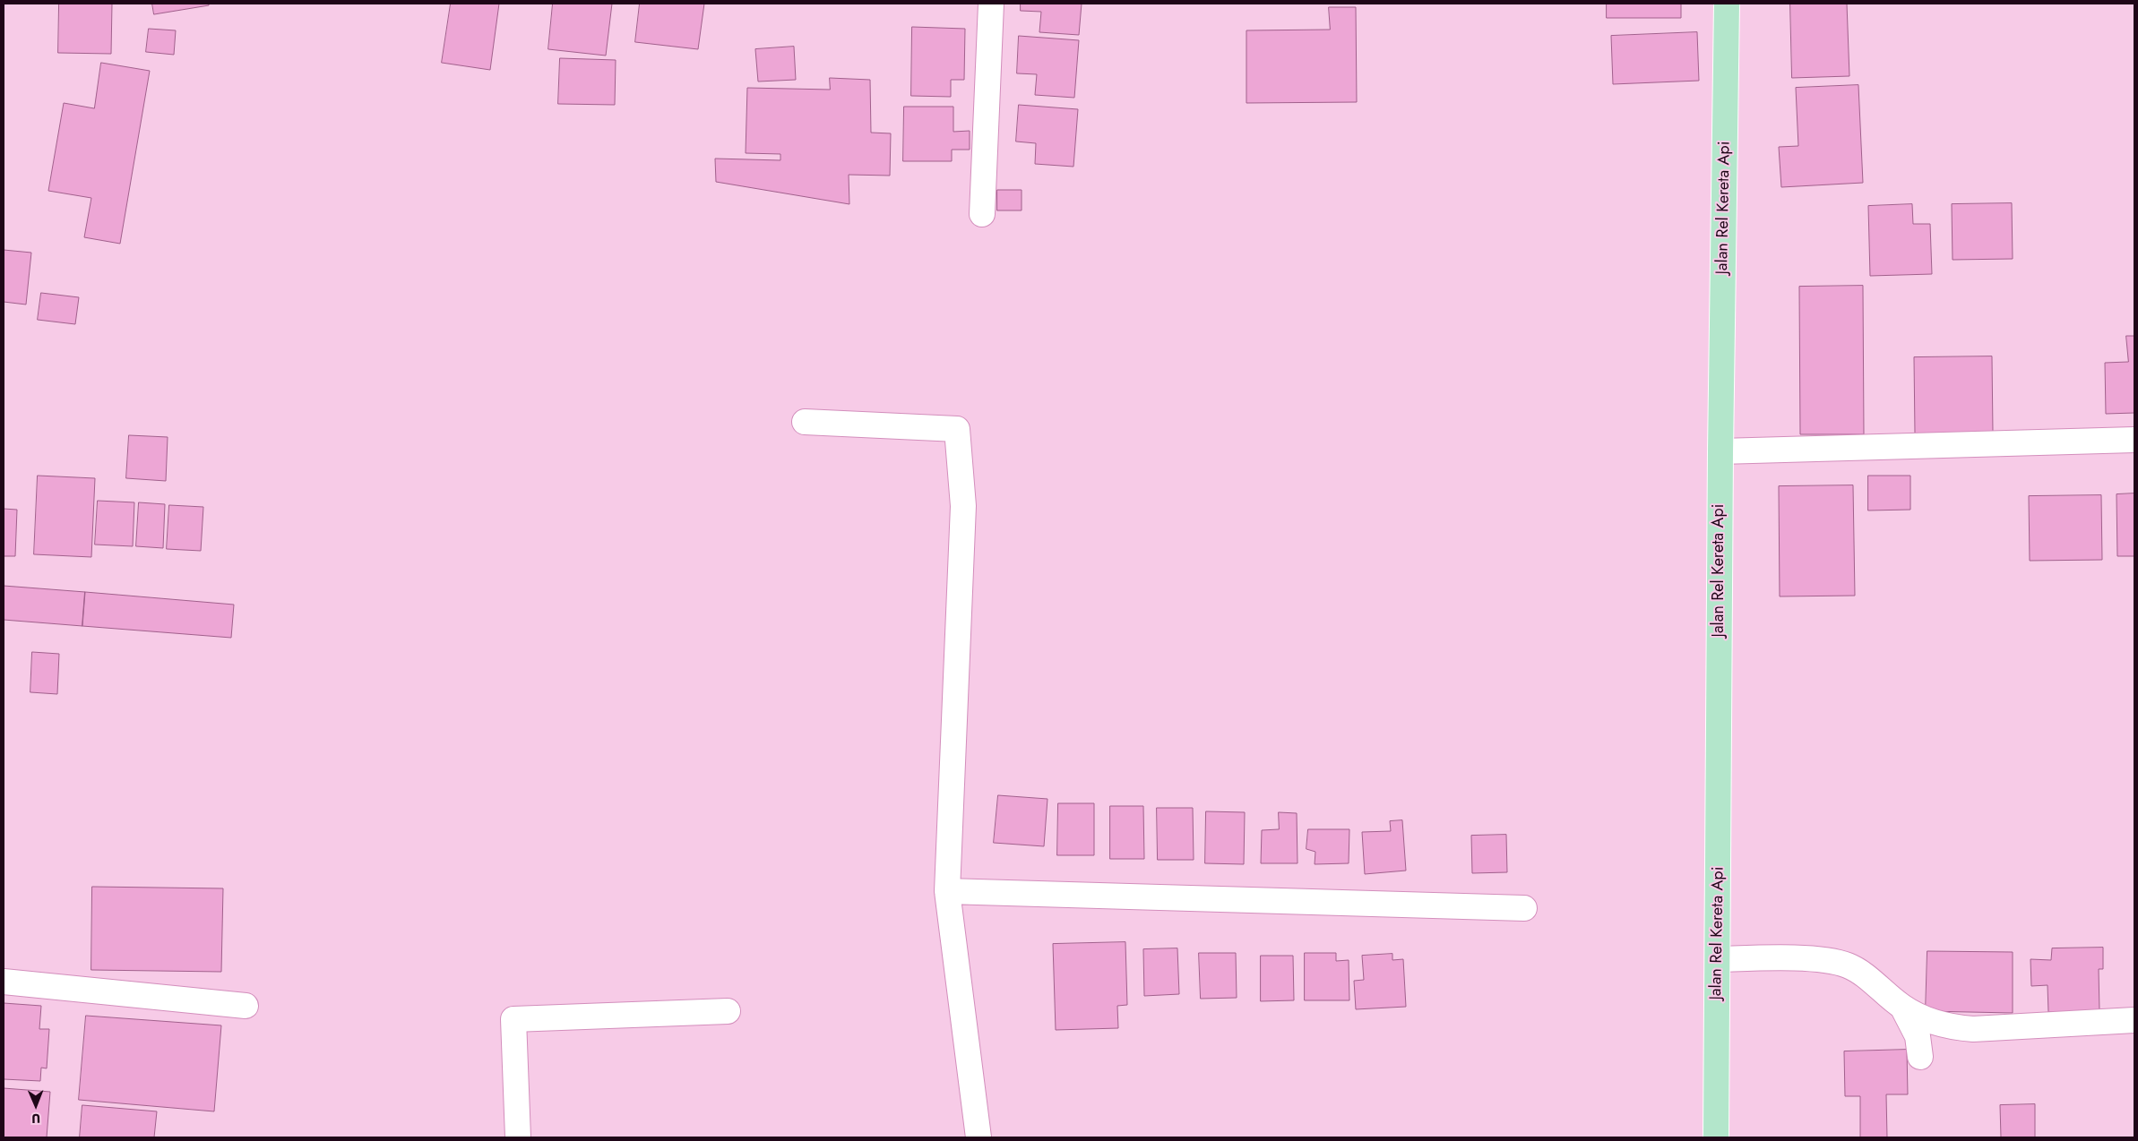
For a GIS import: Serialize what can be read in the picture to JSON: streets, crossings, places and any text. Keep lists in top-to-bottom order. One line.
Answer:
{"streets":{"main road":["Jalan Rel Kereta Api"]},"north":"bottom"}
